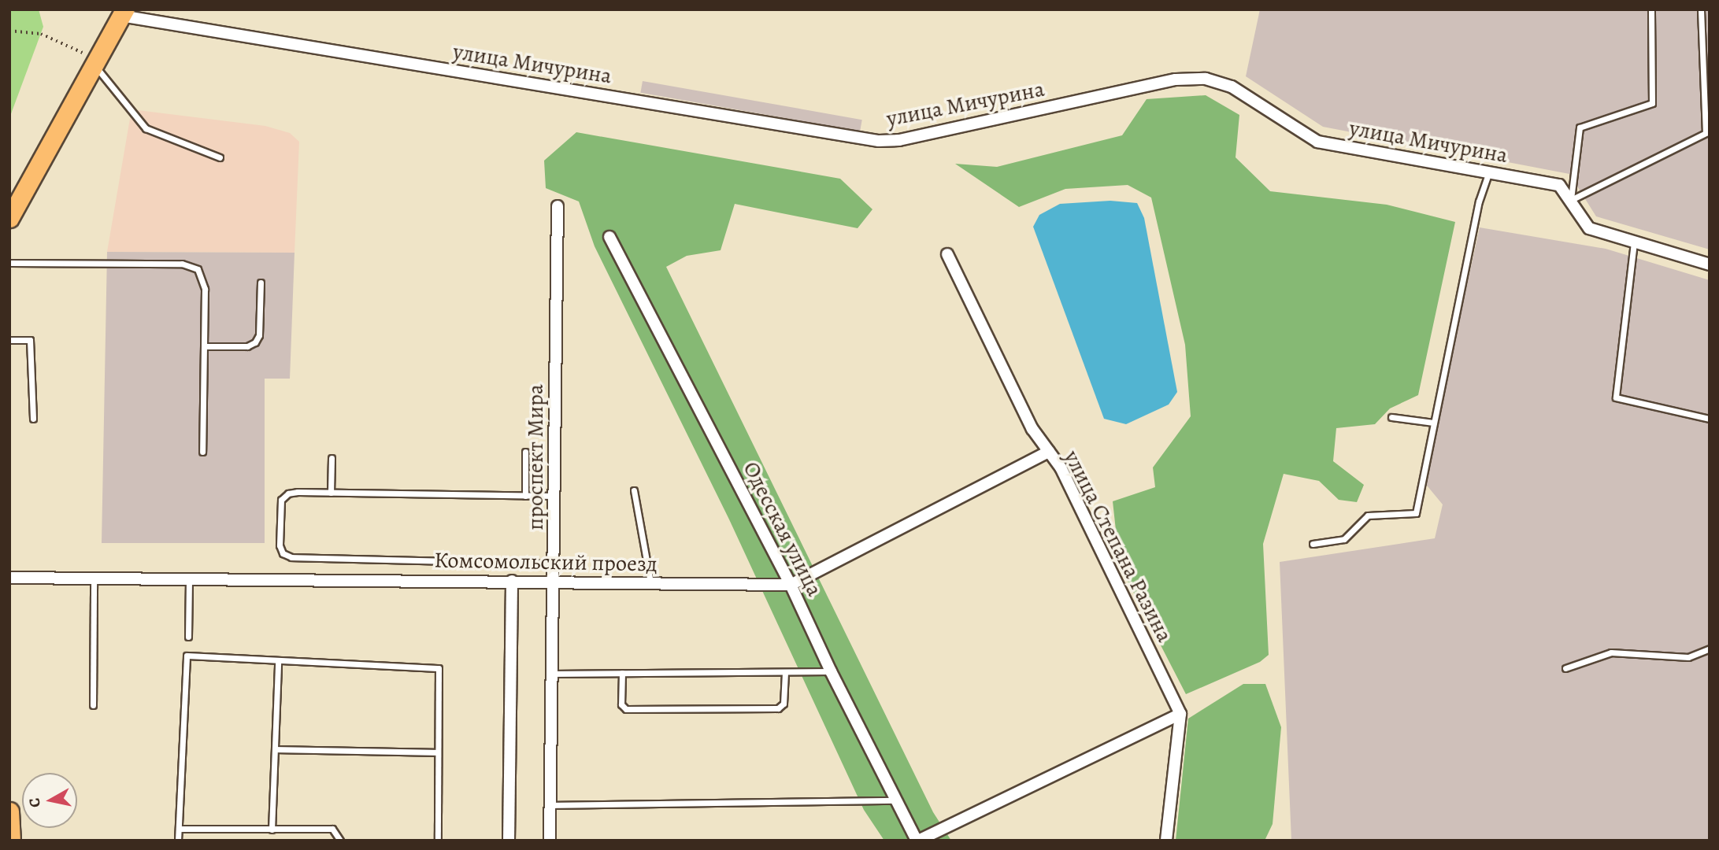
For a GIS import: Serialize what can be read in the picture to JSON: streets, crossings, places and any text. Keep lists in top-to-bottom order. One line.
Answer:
{"streets":{"street":["улица Мичурина","проспект Мира","Одесская улица","улица Степана Разина","Комсомольский проезд"]},"crossings":[["проспект Мира","Комсомольский проезд"],["Одесская улица","Комсомольский проезд"],["улица Степана Разина","Комсомольский проезд"]],"north":"left"}
